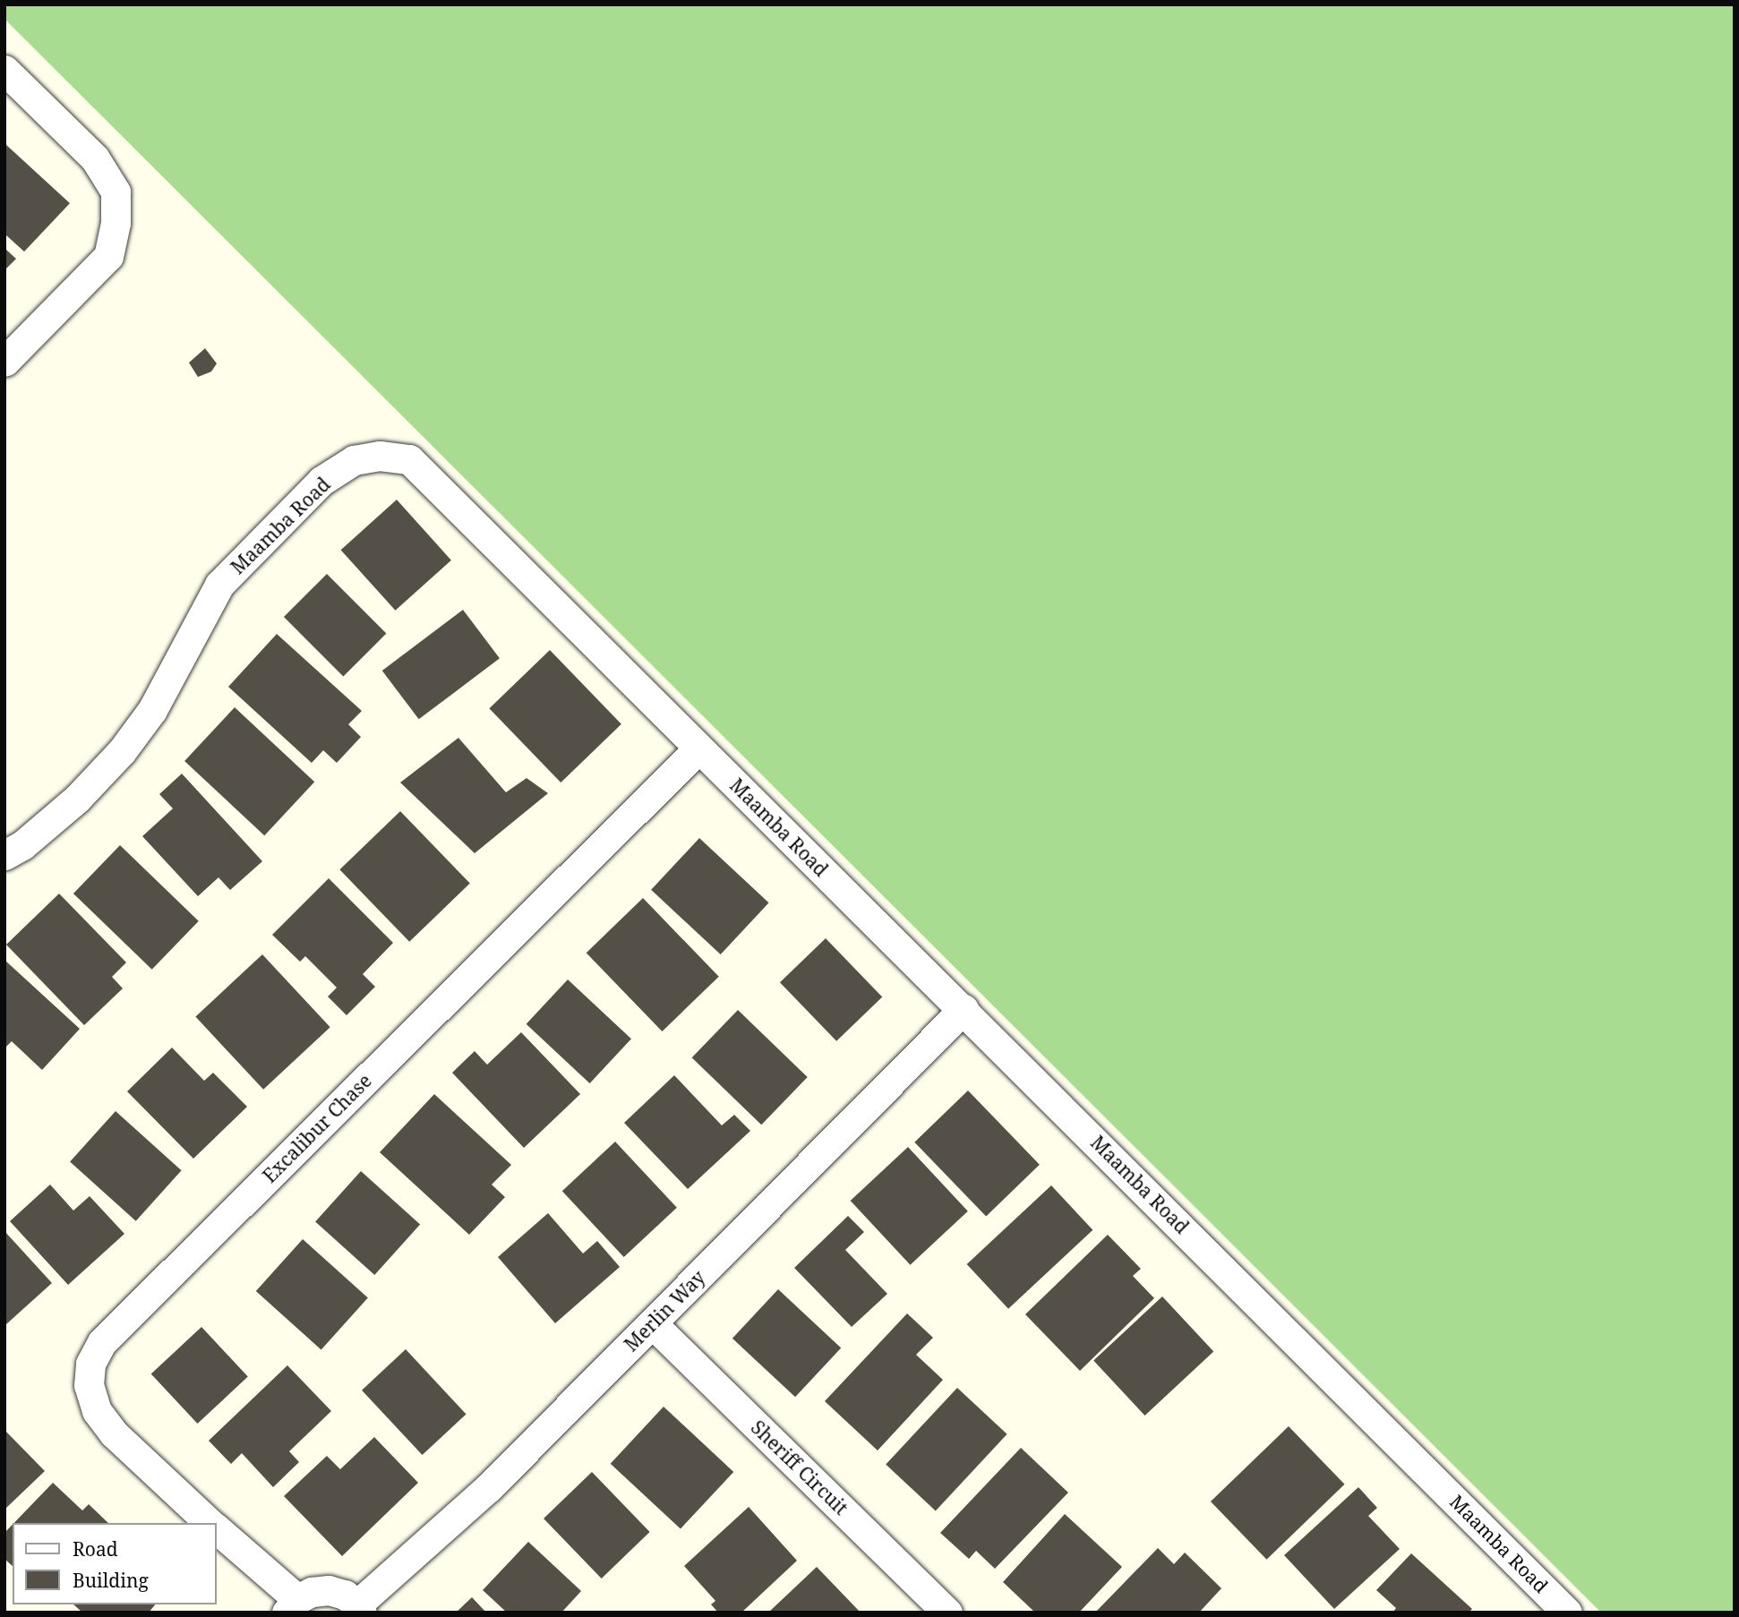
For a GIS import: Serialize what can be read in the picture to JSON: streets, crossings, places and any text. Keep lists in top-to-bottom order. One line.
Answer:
{"streets":{"street":["Maamba Road","Excalibur Chase","Merlin Way","Sheriff Circuit"]},"crossings":[["Maamba Road","Excalibur Chase"],["Maamba Road","Merlin Way"],["Merlin Way","Sheriff Circuit"]],"legend":["Road","Building"]}
